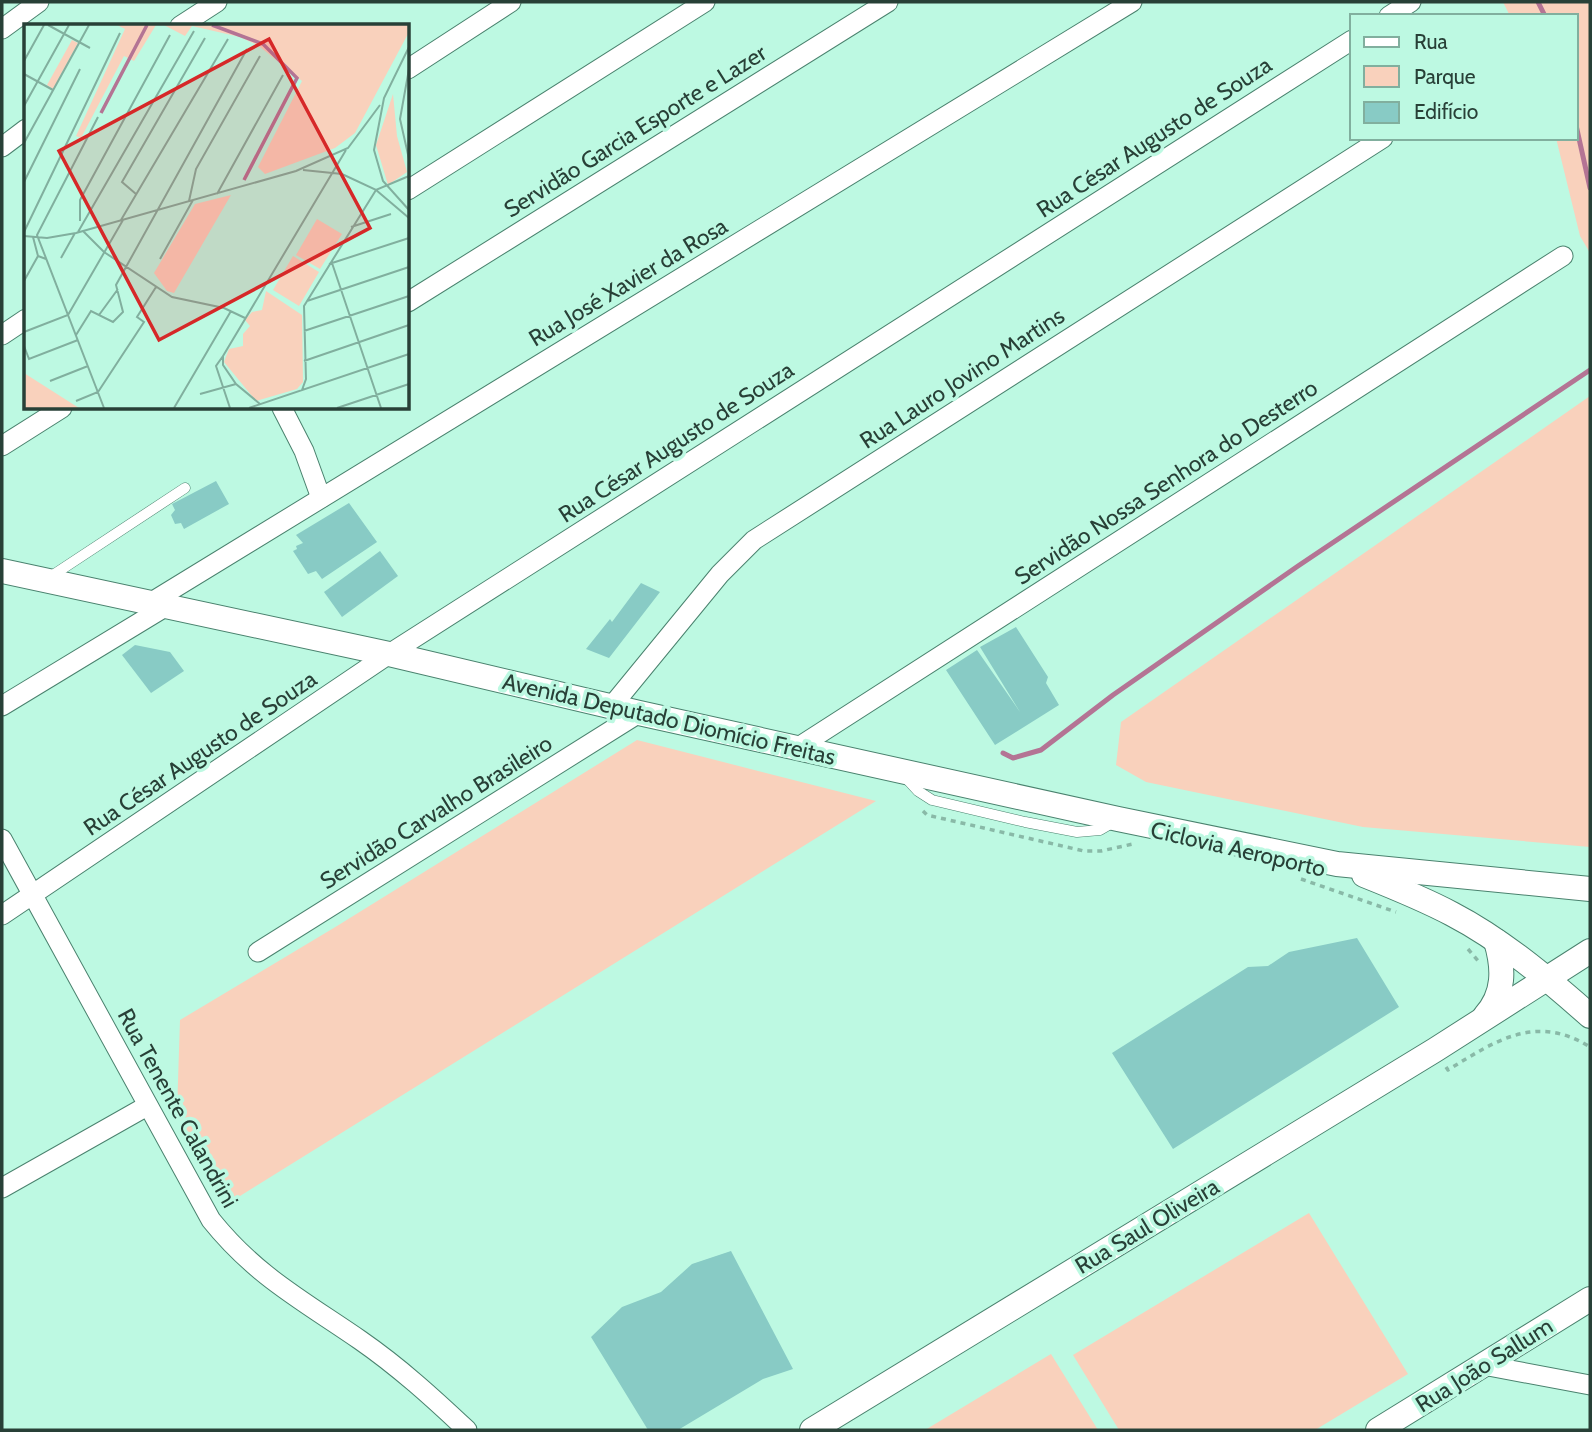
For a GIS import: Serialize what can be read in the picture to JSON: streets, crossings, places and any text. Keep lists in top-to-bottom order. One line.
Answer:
{"streets":{"street":["Servidão Garcia Esporte e Lazer","Rua César Augusto de Souza","Rua José Xavier da Rosa","Rua Lauro Jovino Martins","Servidão Nossa Senhora do Desterro","Avenida Deputado Diomício Freitas","Servidão Carvalho Brasileiro","Rua Tenente Calandrini","Rua Saul Oliveira","Rua João Sallum"],"path":["Ciclovia Aeroporto"]},"crossings":[["Rua César Augusto de Souza","Avenida Deputado Diomício Freitas"],["Rua César Augusto de Souza","Rua Tenente Calandrini"],["Rua José Xavier da Rosa","Avenida Deputado Diomício Freitas"],["Rua Lauro Jovino Martins","Avenida Deputado Diomício Freitas"],["Servidão Nossa Senhora do Desterro","Avenida Deputado Diomício Freitas"],["Avenida Deputado Diomício Freitas","Servidão Carvalho Brasileiro"],["Avenida Deputado Diomício Freitas","Rua Saul Oliveira"]],"legend":["Rua","Parque","Edifício"]}
